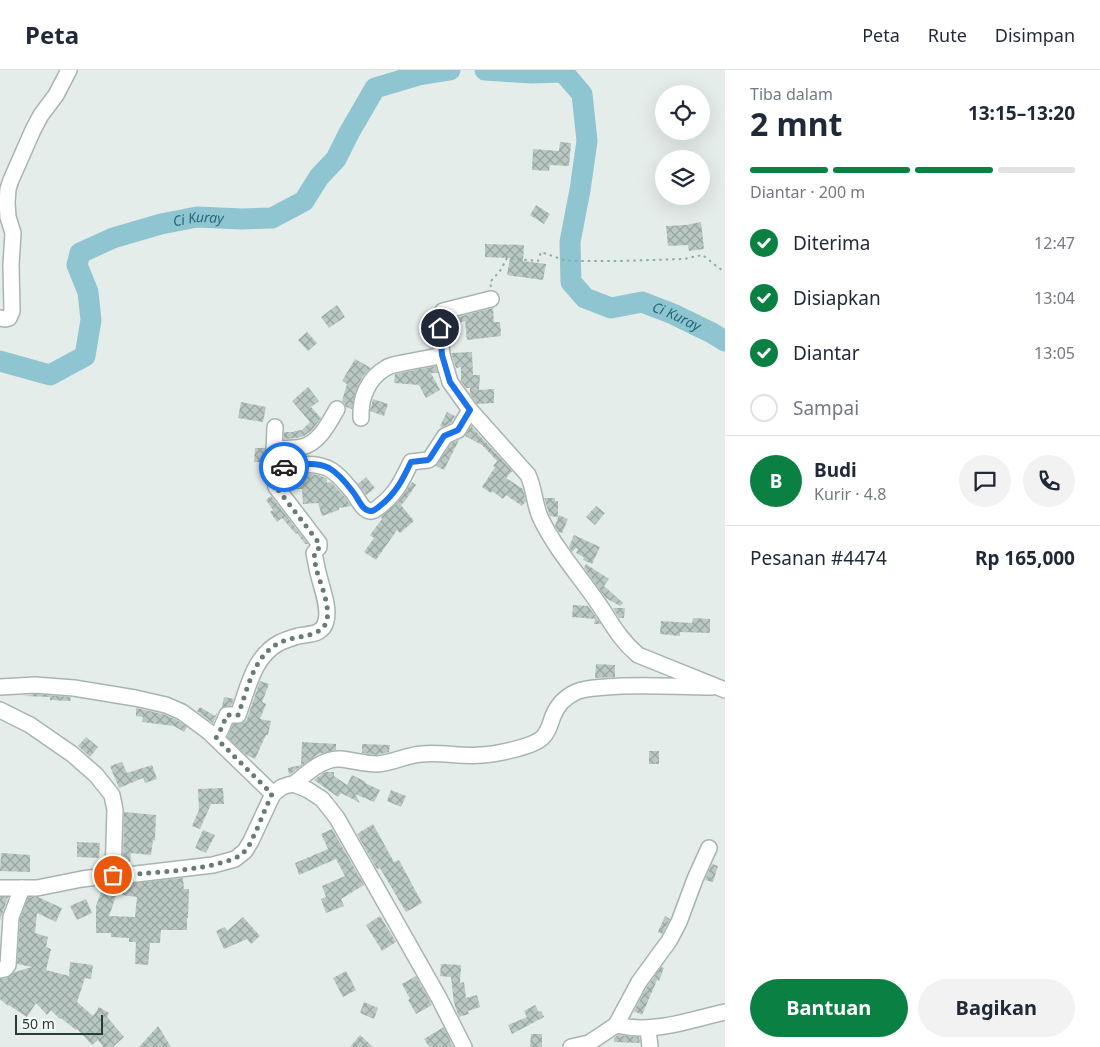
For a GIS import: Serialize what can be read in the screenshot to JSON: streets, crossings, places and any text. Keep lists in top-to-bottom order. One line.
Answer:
{"water":["Ci Kuray"],"scale_bar":"50 m","page":{"header":"Peta","nav":["Peta","Rute","Disimpan"],"heading":["2 mnt","Tiba dalam","13:15–13:20"],"panel":["Budi","Kurir · 4.8","Pesanan #4474","Rp 165,000"],"bar":"Diantar · 200 m","list":[["Diterima","12:47"],["Disiapkan","13:04"],["Diantar","13:05"],"Sampai"],"round":"B","buttons":["Bantuan","Bagikan"],"scale":"50 m"}}
